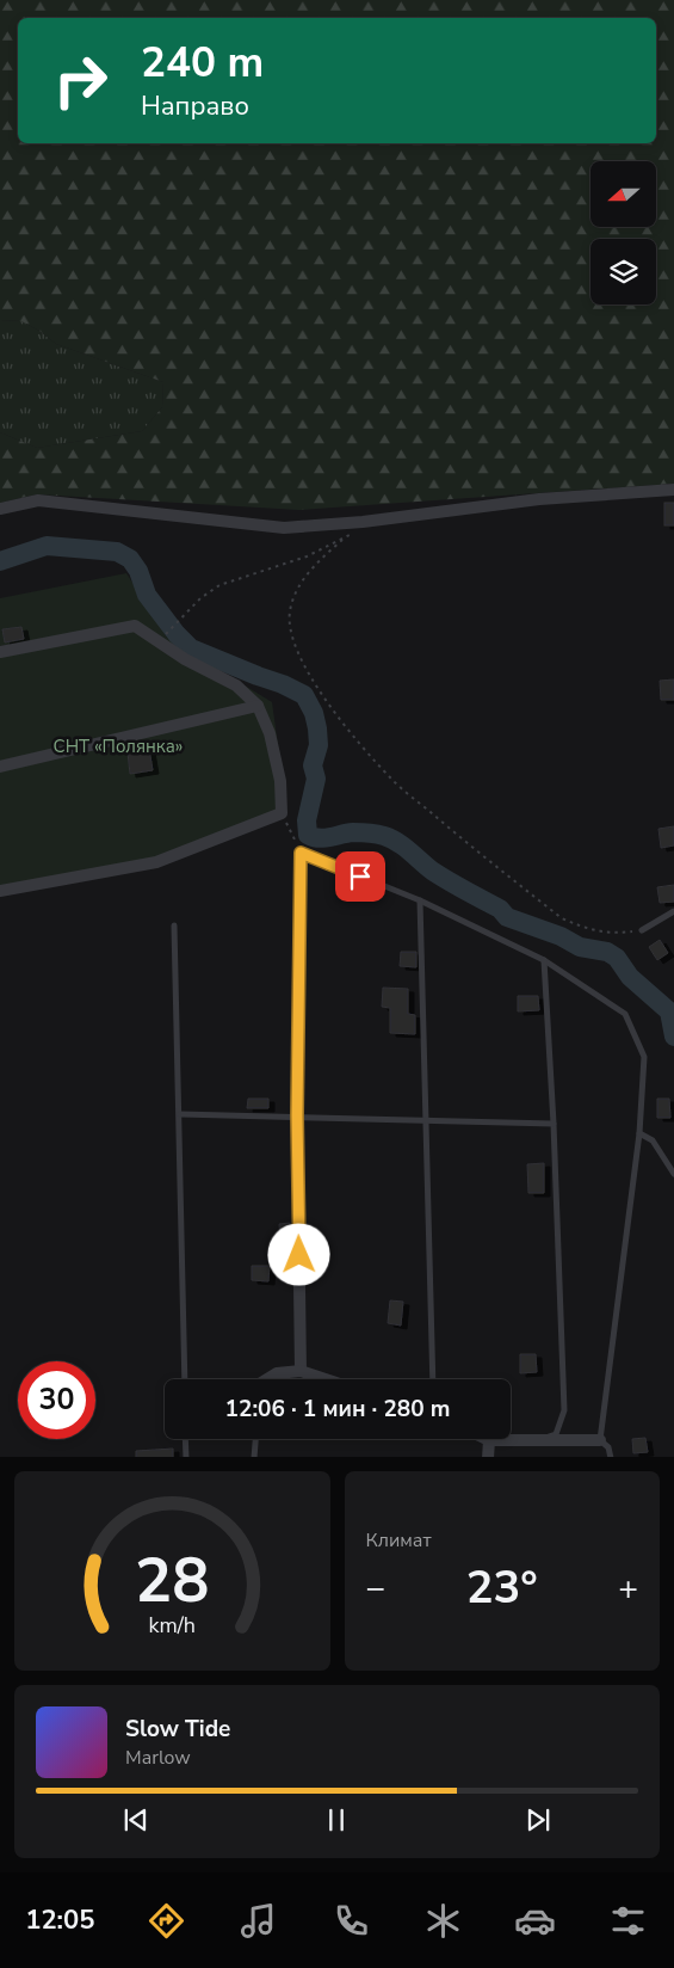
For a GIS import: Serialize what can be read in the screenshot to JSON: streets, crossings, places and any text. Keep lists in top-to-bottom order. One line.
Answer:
{"parks":["СНТ «Полянка»"],"north":"left","page":{"turn":["240 m","Направо"],"limit":"30","trip":"12:06 · 1 мин · 280 m","tile":"Климат","heat":["−","23°","+"],"song":["Slow Tide","Marlow"],"tabs":"12:05","gauge":["28","km/h"]}}
